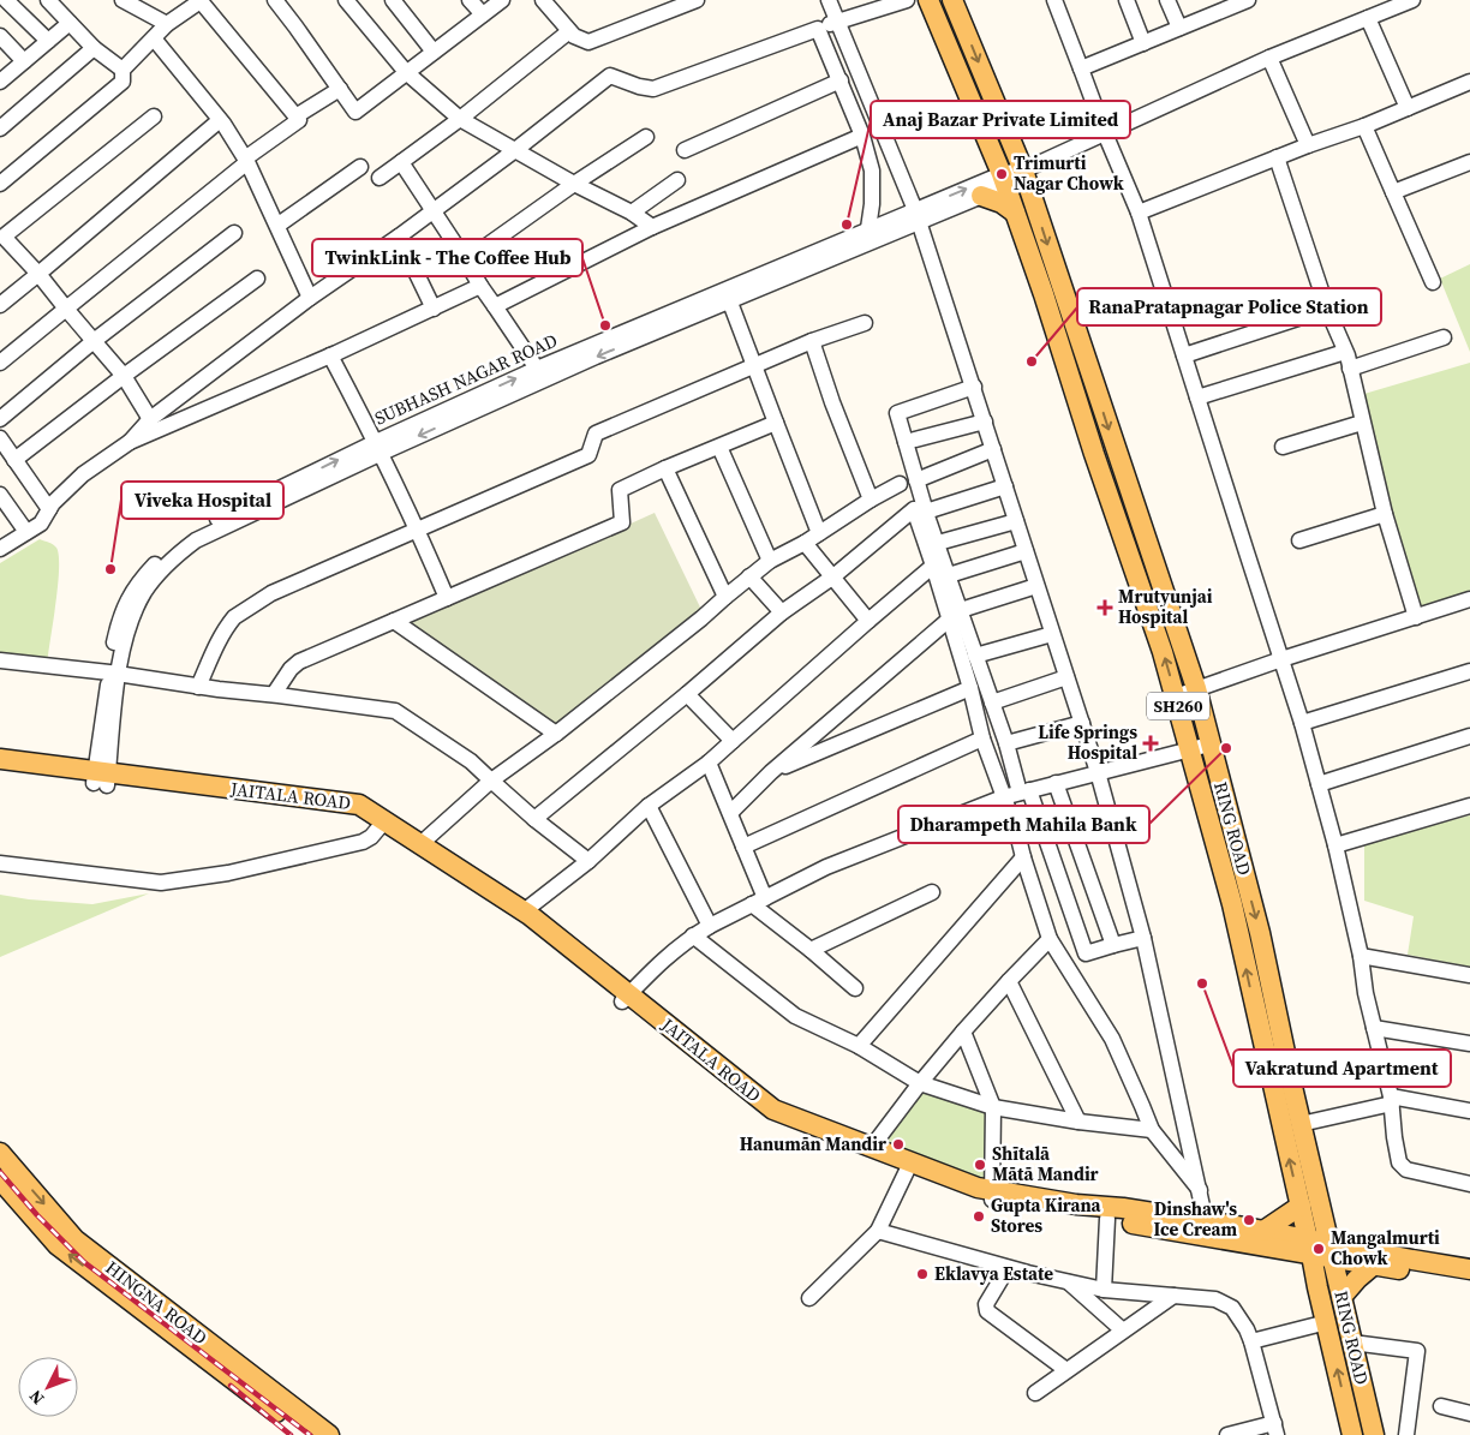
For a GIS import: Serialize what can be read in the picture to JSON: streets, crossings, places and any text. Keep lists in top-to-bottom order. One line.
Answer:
{"streets":{"main road":["SH260","JAITALA ROAD","RING ROAD","HINGNA ROAD"],"street":["SUBHASH NAGAR ROAD"]},"crossings":[["SUBHASH NAGAR ROAD","SH260"],["SUBHASH NAGAR ROAD","JAITALA ROAD"],["SH260","JAITALA ROAD"],["SH260","RING ROAD"],["JAITALA ROAD","RING ROAD"]],"places":{"other":["Trimurti Nagar Chowk","Anaj Bazar Private Limited","TwinkLink - The Coffee Hub","RanaPratapnagar Police Station","Viveka Hospital","Dharampeth Mahila Bank","Vakratund Apartment","Hanumān Mandir","Shītalā Mātā Mandir","Gupta Kirana Stores","Dinshaw's Ice Cream","Mangalmurti Chowk","Eklavya Estate"],"health":["Mrutyunjai Hospital","Life Springs Hospital"]},"north":"bottom left"}
